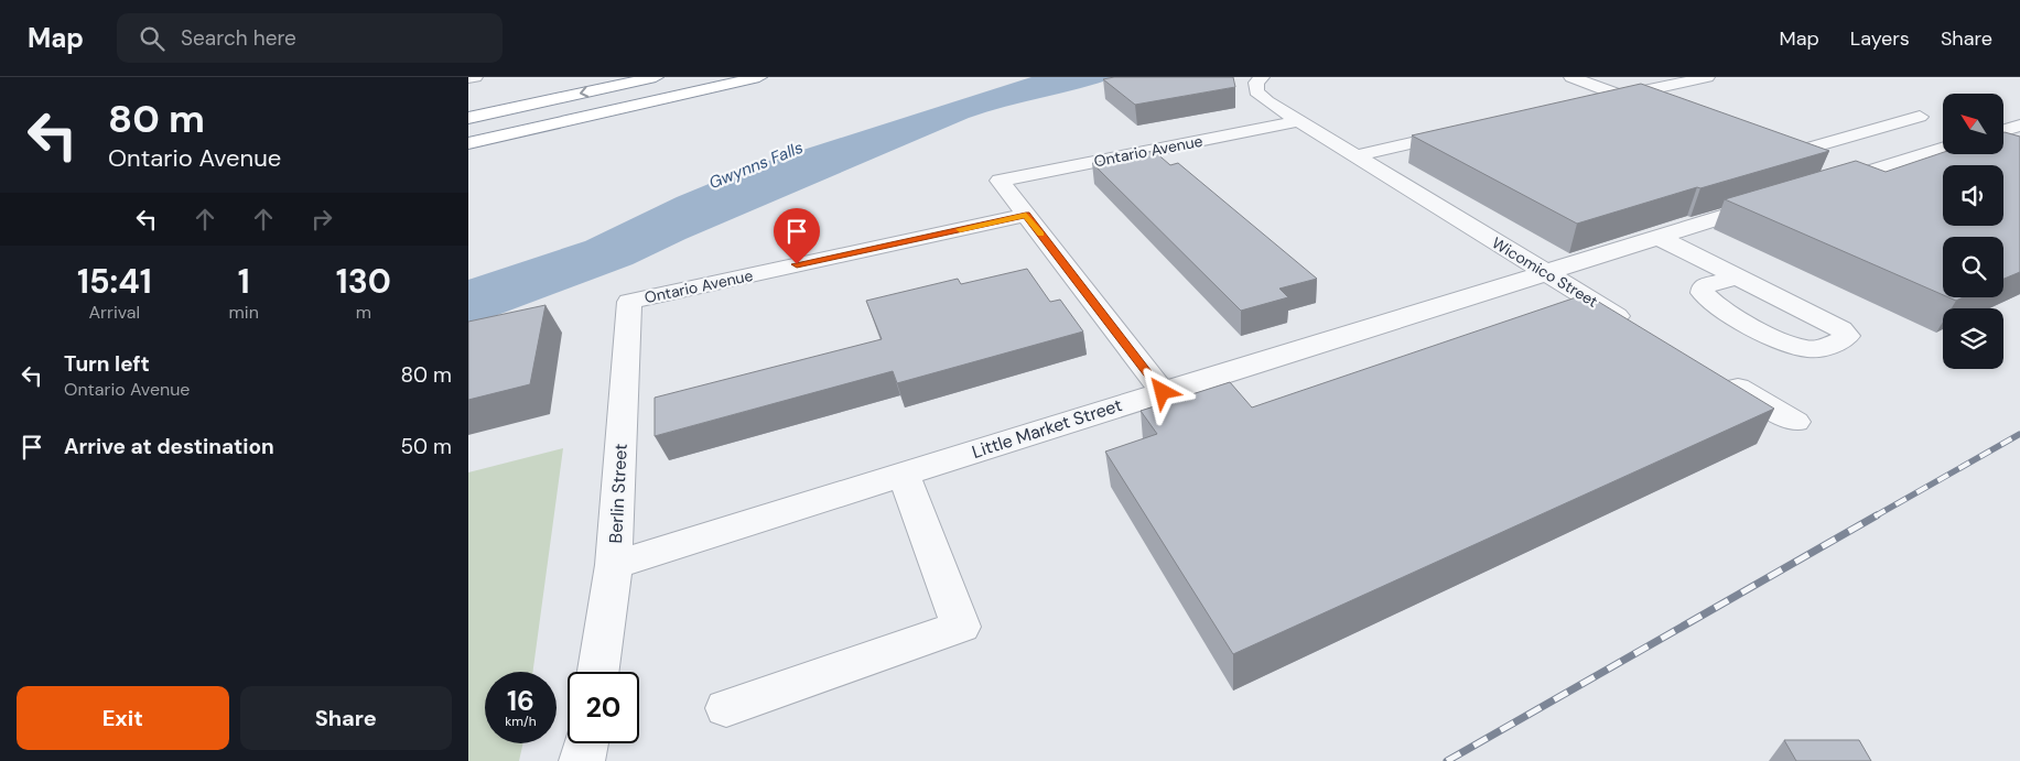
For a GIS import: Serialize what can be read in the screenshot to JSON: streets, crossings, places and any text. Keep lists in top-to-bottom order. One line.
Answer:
{"streets":{"street":["Ontario Avenue","Wicomico Street","Little Market Street","Berlin Street"]},"crossings":[["Ontario Avenue","Wicomico Street"],["Ontario Avenue","Berlin Street"],["Wicomico Street","Little Market Street"],["Little Market Street","Berlin Street"]],"water":["Gwynns Falls"],"north":"top left","page":{"header":"Map","search":"Search here","nav":["Map","Layers","Share"],"turn":["80 m","Ontario Avenue"],"eta":["15:41","Arrival","1","min","130","m"],"list":[{"name":"Turn left","note":"Ontario Avenue","value":"80 m"},{"name":"Arrive at destination","value":"50 m"}],"speed":"16 km/h","limit":"20","buttons":["Exit","Share"]}}
